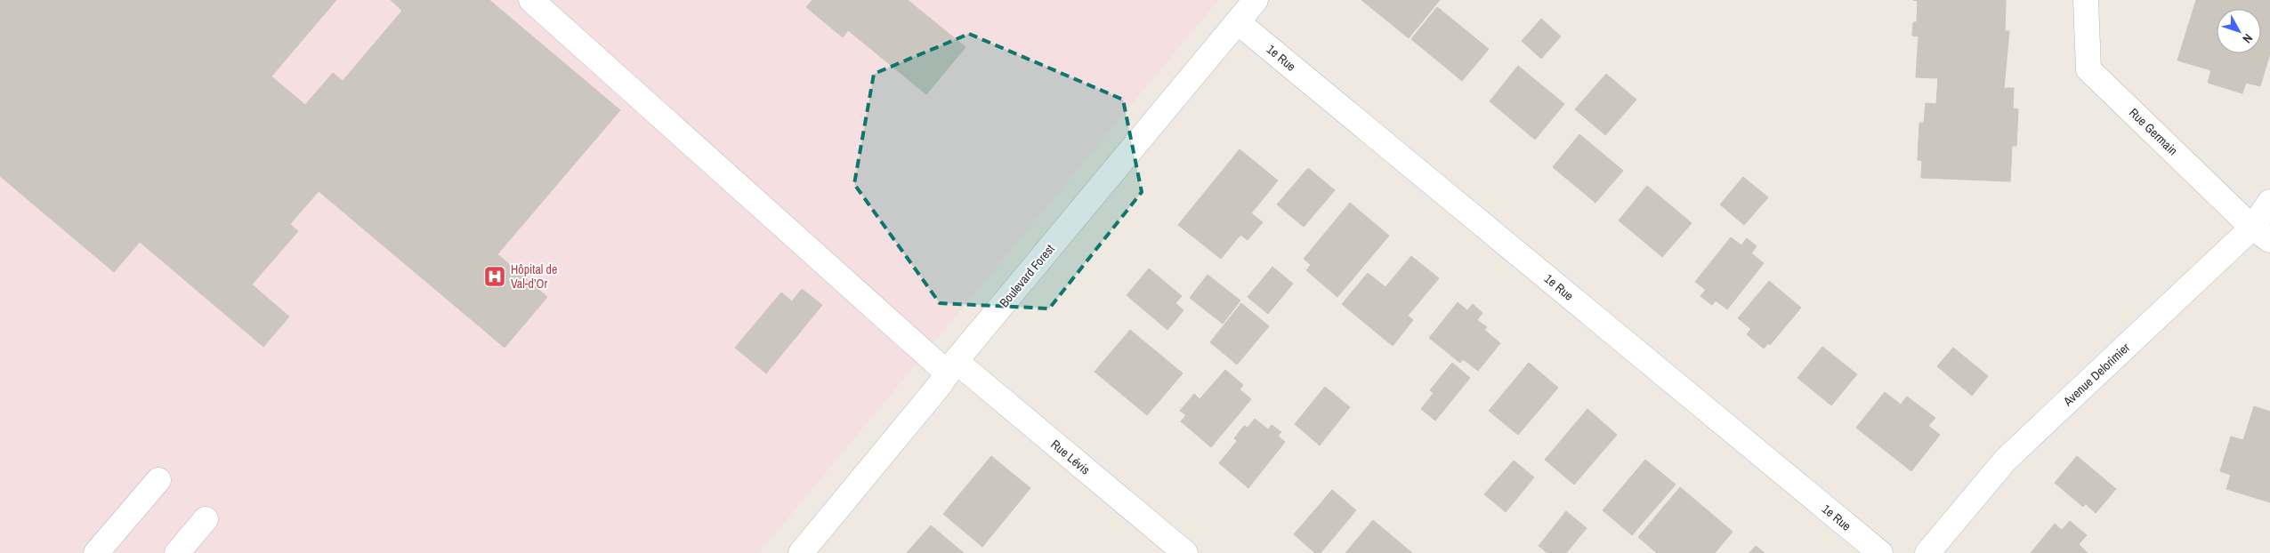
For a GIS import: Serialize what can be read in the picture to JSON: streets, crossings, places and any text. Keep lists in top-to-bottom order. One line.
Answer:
{"streets":{"street":["1e Rue","Rue Germain","Boulevard Forest","Avenue Delorimier","Rue Lévis"]},"crossings":[["1e Rue","Boulevard Forest"],["Rue Germain","Avenue Delorimier"],["Boulevard Forest","Rue Lévis"]],"places":{"hospital":["Hôpital de Val-d’Or"]},"north":"bottom right"}
